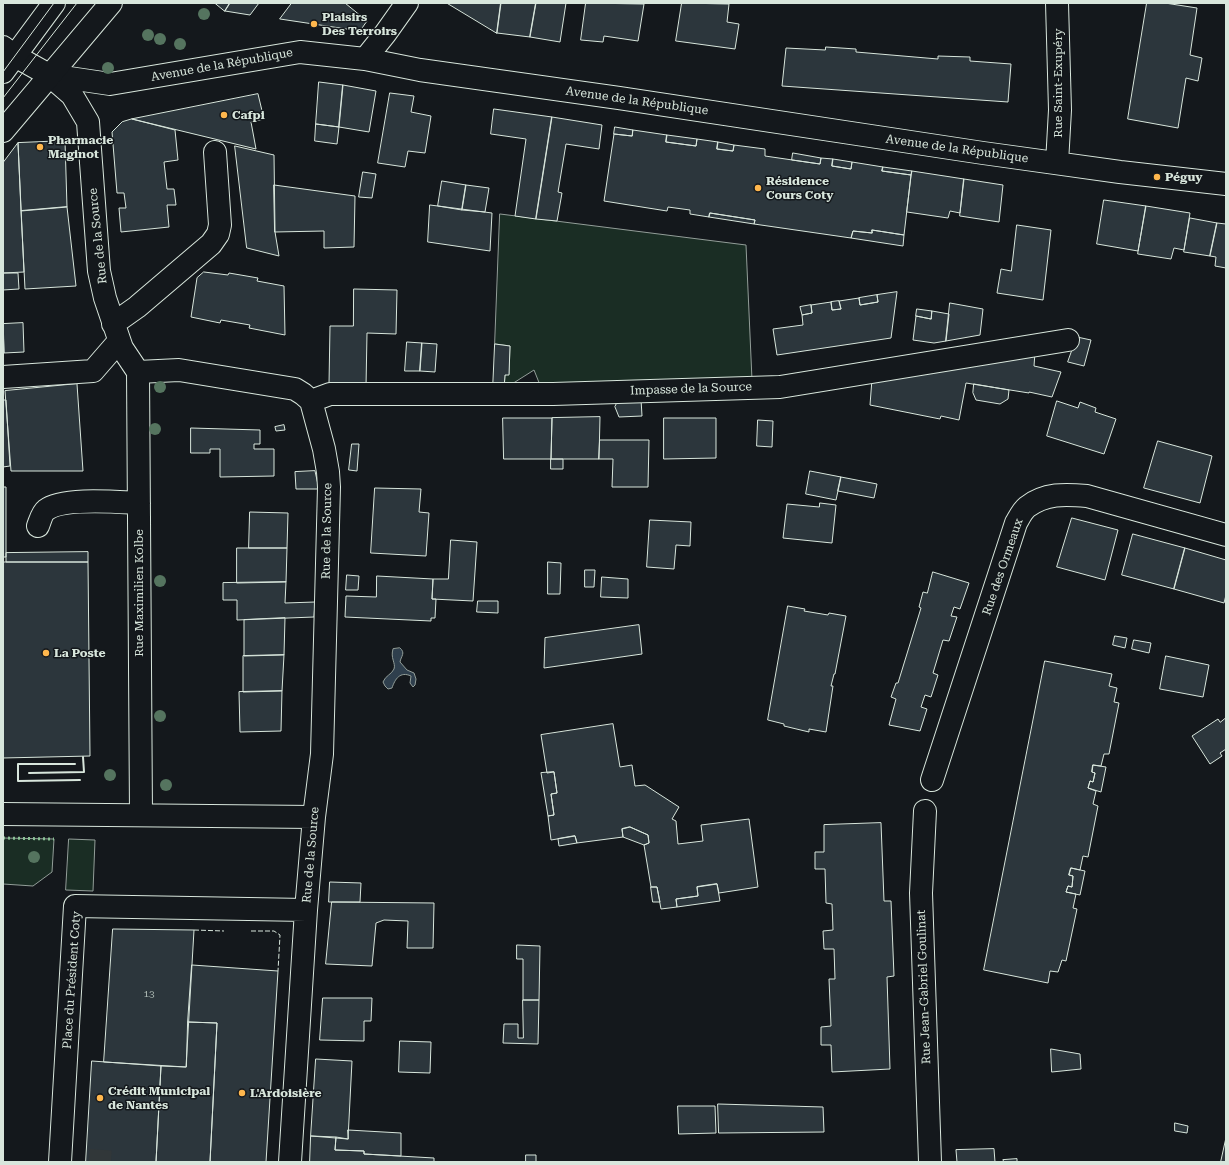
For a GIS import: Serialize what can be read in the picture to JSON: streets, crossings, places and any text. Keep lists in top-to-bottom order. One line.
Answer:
{"streets":{"street":["Avenue de la République","Rue Saint-Exupéry","Rue de la Source","Impasse de la Source","Rue des Ormeaux","Rue Maximilien Kolbe","Place du Président Coty","Rue Jean-Gabriel Goulinat"]},"crossings":[["Avenue de la République","Rue Saint-Exupéry"],["Avenue de la République","Rue de la Source"],["Rue de la Source","Impasse de la Source"],["Rue de la Source","Rue Maximilien Kolbe"],["Rue de la Source","Place du Président Coty"]],"places":["Plaisirs Des Terroirs","Cafpi","Pharmacie Maginot","Péguy","Résidence Cours Coty","La Poste","L'Ardoisière","Crédit Municipal de Nantes"],"house_numbers":["13"]}
